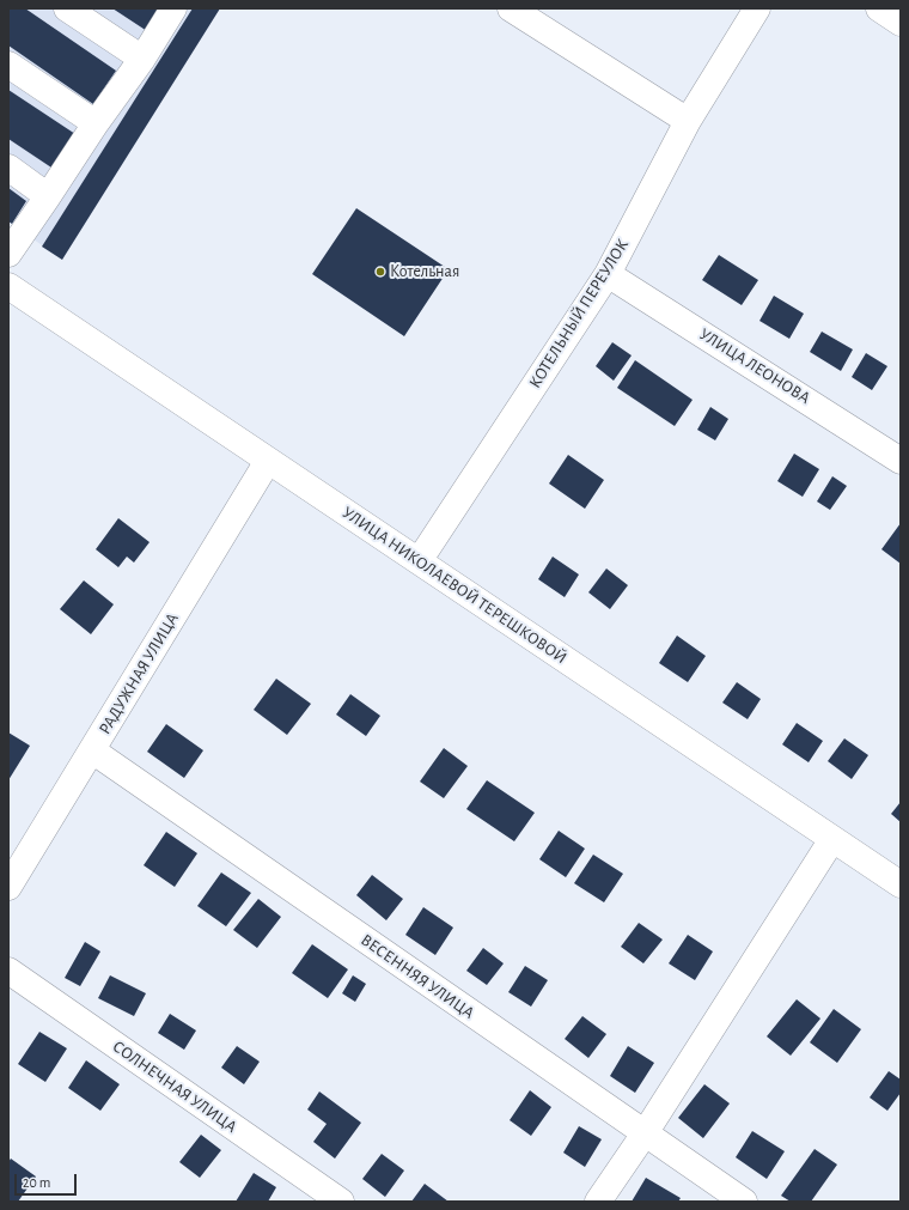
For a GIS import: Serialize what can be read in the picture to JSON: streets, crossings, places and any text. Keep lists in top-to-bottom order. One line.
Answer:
{"streets":{"street":["КОТЕЛЬНЫЙ ПЕРЕУЛОК","УЛИЦА ЛЕОНОВА","УЛИЦА НИКОЛАЕВОЙ ТЕРЕШКОВОЙ","РАДУЖНАЯ УЛИЦА","ВЕСЕННЯЯ УЛИЦА","СОЛНЕЧНАЯ УЛИЦА"]},"crossings":[["КОТЕЛЬНЫЙ ПЕРЕУЛОК","УЛИЦА ЛЕОНОВА"],["КОТЕЛЬНЫЙ ПЕРЕУЛОК","УЛИЦА НИКОЛАЕВОЙ ТЕРЕШКОВОЙ"],["УЛИЦА НИКОЛАЕВОЙ ТЕРЕШКОВОЙ","РАДУЖНАЯ УЛИЦА"],["РАДУЖНАЯ УЛИЦА","ВЕСЕННЯЯ УЛИЦА"]],"places":["Котельная"],"scale_bar":"20 m"}
